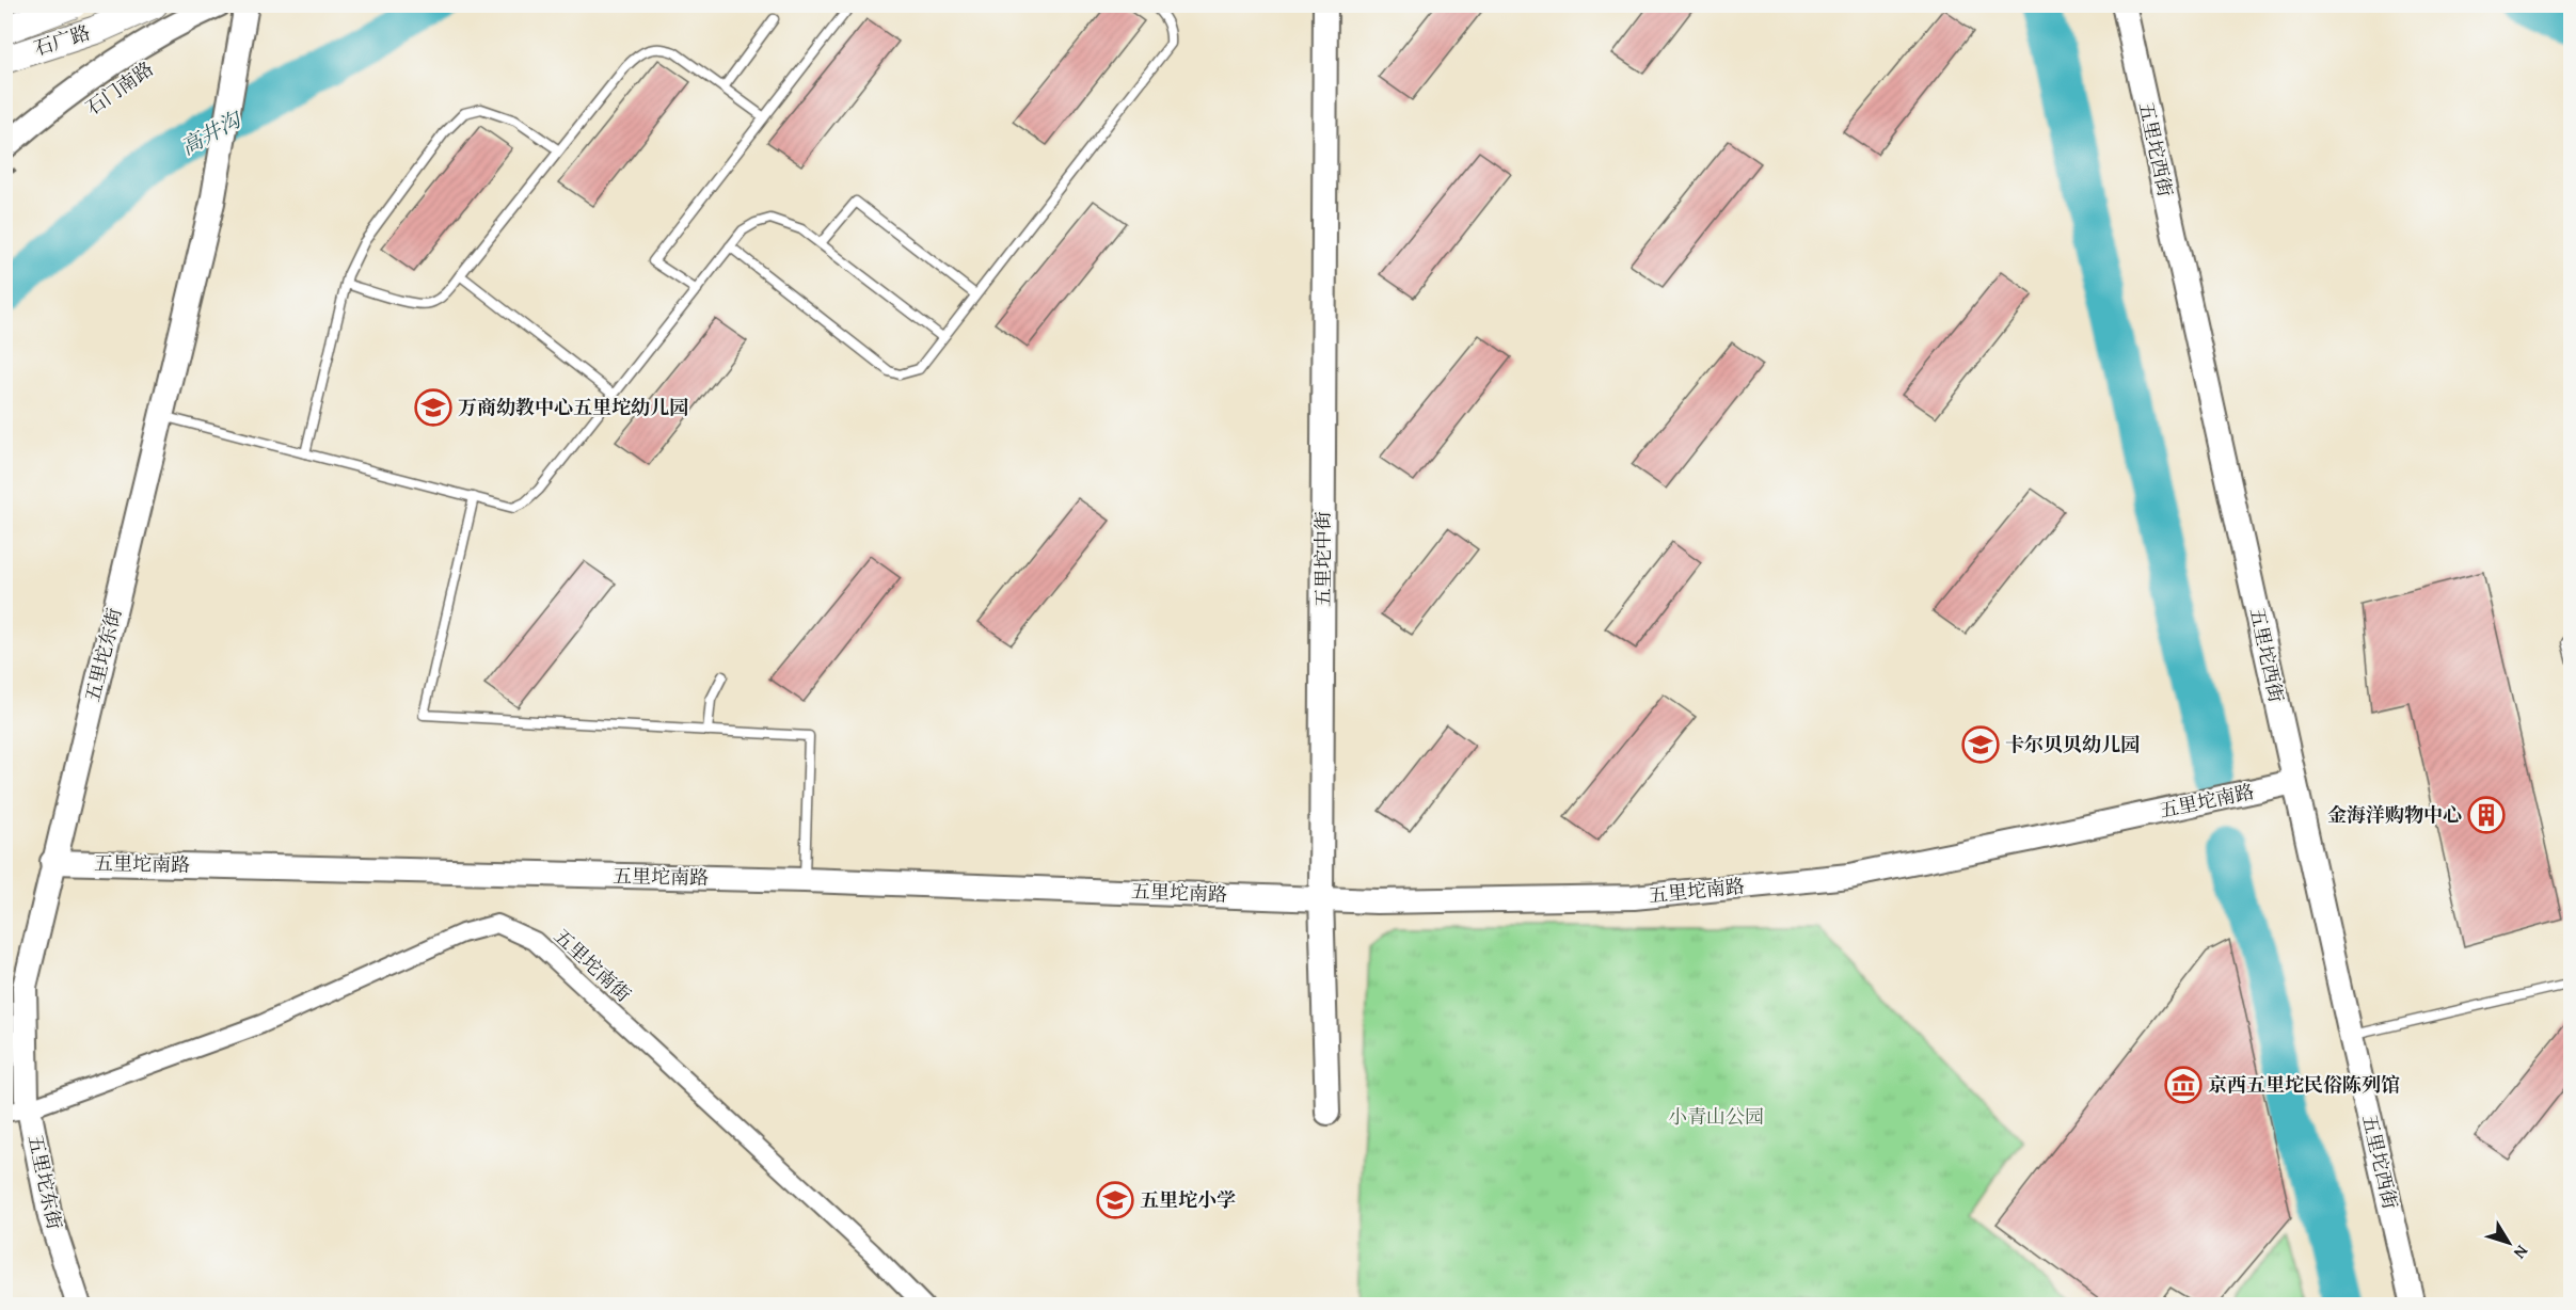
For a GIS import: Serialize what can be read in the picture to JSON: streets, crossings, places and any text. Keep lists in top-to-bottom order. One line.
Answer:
{"streets":{"main road":["石广路"],"street":["石门南路","五里坨西街","五里坨中街","五里坨东街","五里坨南路","五里坨南街"]},"crossings":[["五里坨西街","五里坨南路"],["五里坨中街","五里坨南路"],["五里坨东街","五里坨南路"],["五里坨东街","五里坨南街"]],"water":["高井沟"],"parks":["小青山公园"],"places":{"school or university":["万商幼教中心五里坨幼儿园","卡尔贝贝幼儿园","五里坨小学"],"building":["金海洋购物中心"],"museum":["京西五里坨民俗陈列馆"]},"north":"bottom right"}
